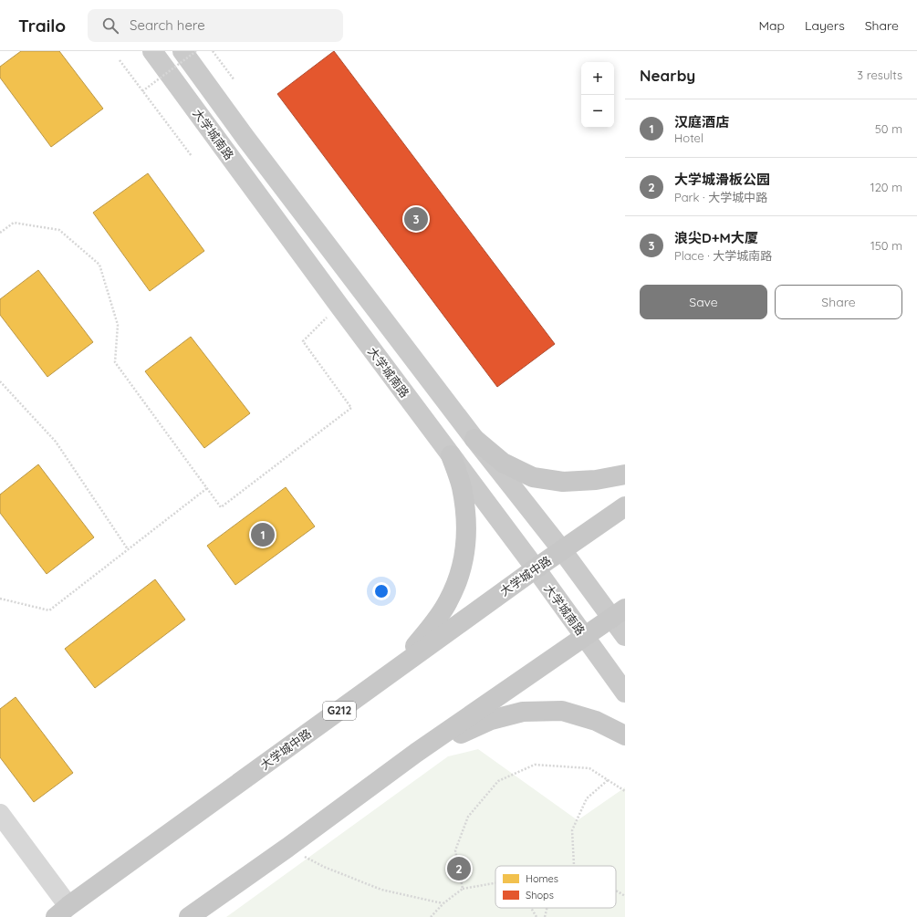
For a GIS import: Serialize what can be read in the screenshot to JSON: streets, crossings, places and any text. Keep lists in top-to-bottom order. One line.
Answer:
{"streets":{"highway":["大学城中路","G212"],"main road":["大学城南路"]},"crossings":[["大学城南路","大学城中路"]],"legend":["Homes","Shops"],"page":{"header":"Trailo","search":"Search here","nav":["Map","Layers","Share"],"heading":["Nearby","3 results"],"map_buttons":["+","−"],"list":[{"mark":"1","name":"汉庭酒店","note":"Hotel","value":"50 m"},{"mark":"2","name":"大学城滑板公园","note":"Park · 大学城中路","value":"120 m"},{"mark":"3","name":"浪尖D+M大厦","note":"Place · 大学城南路","value":"150 m"}],"pins":["3","1","2"],"buttons":["Save","Share"]}}
